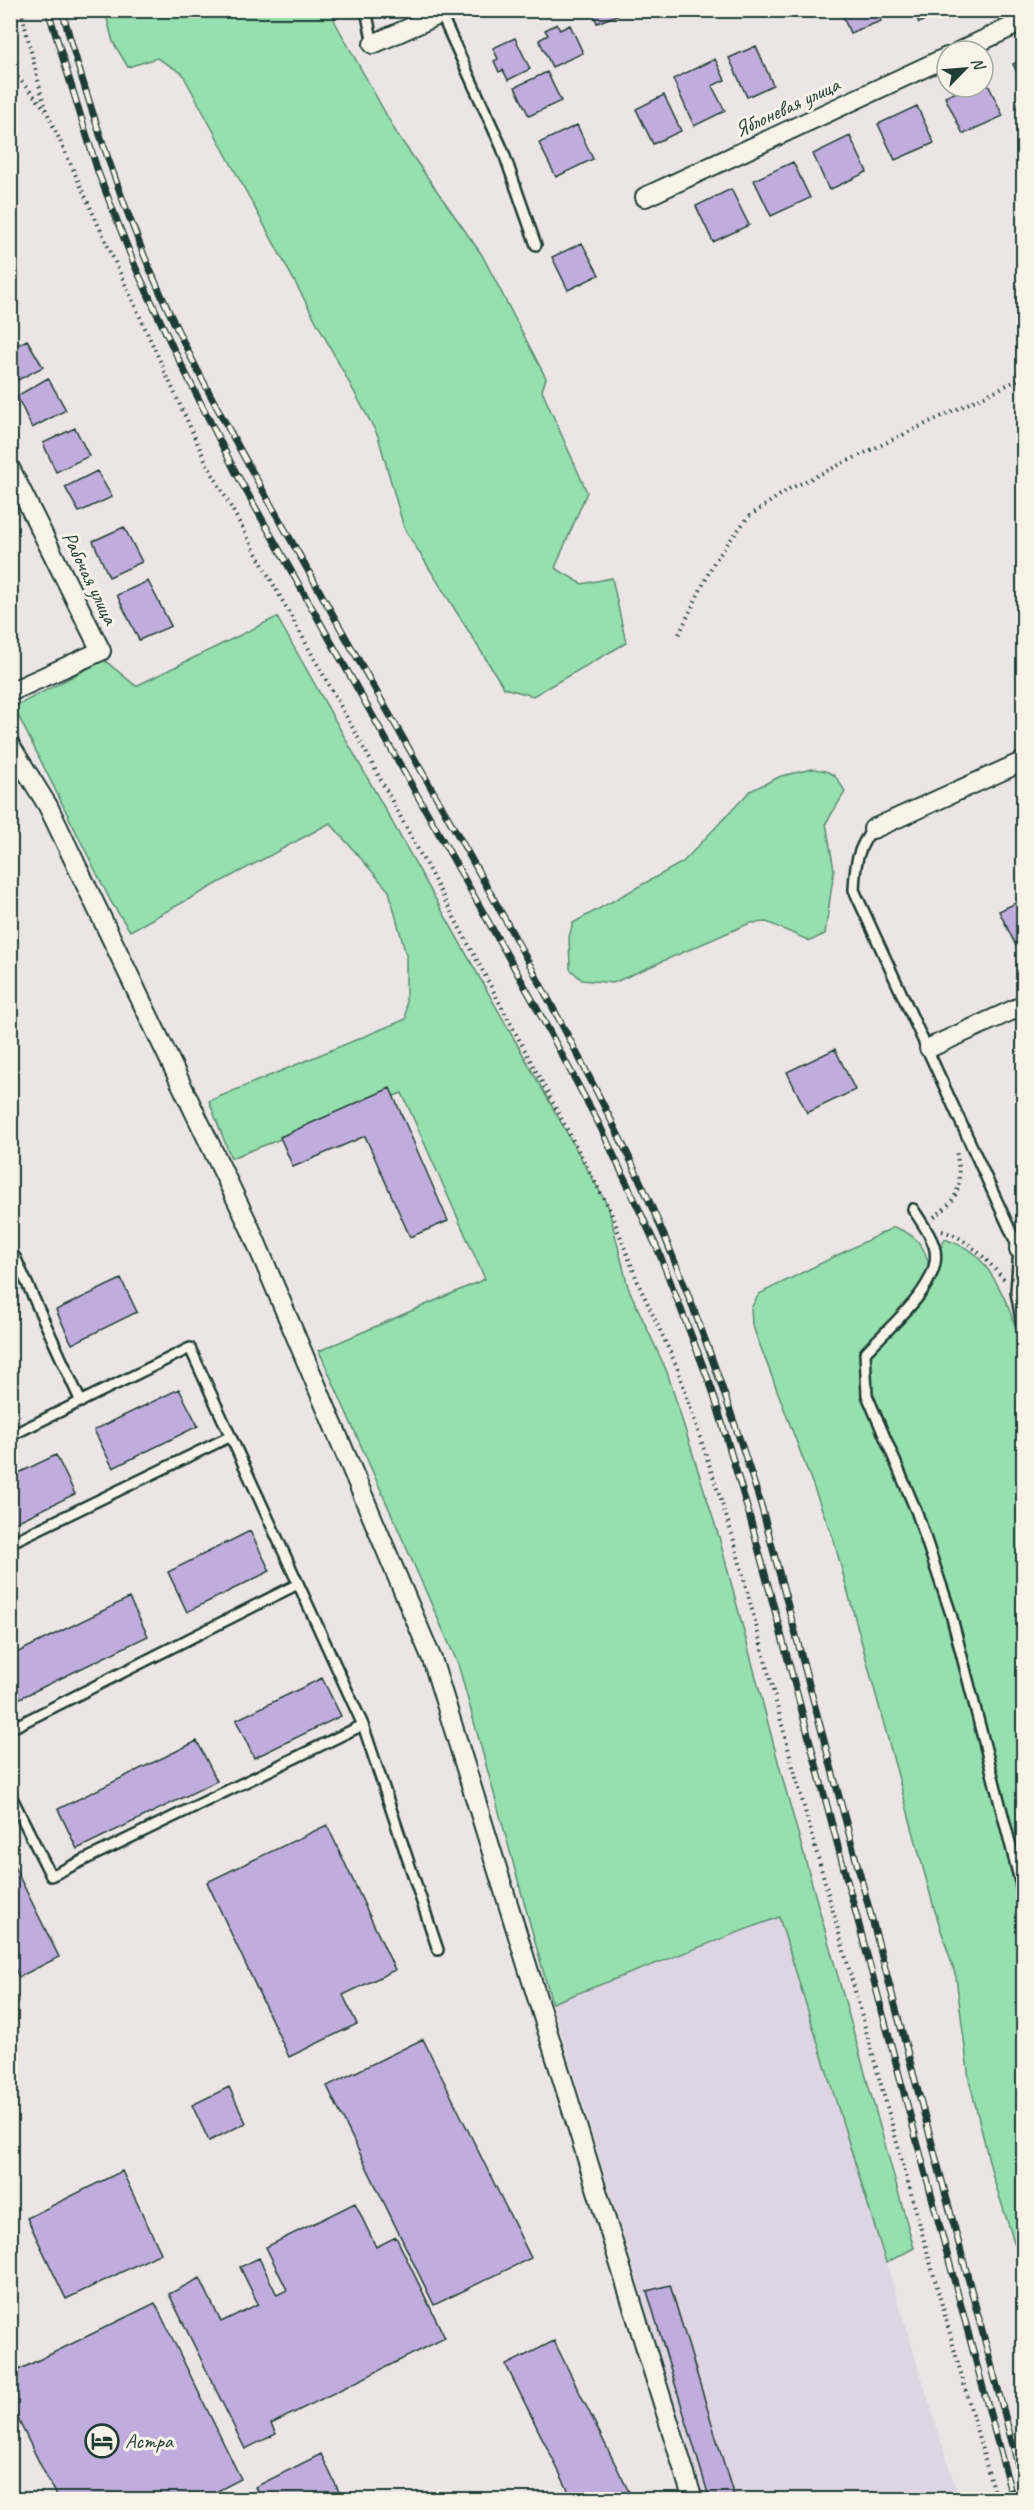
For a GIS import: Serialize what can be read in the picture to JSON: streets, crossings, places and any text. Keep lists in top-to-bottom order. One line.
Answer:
{"streets":{"street":["Яблоневая улица","Рабочая улица"]},"places":{"hotel":["Астра"]},"north":"top right"}
